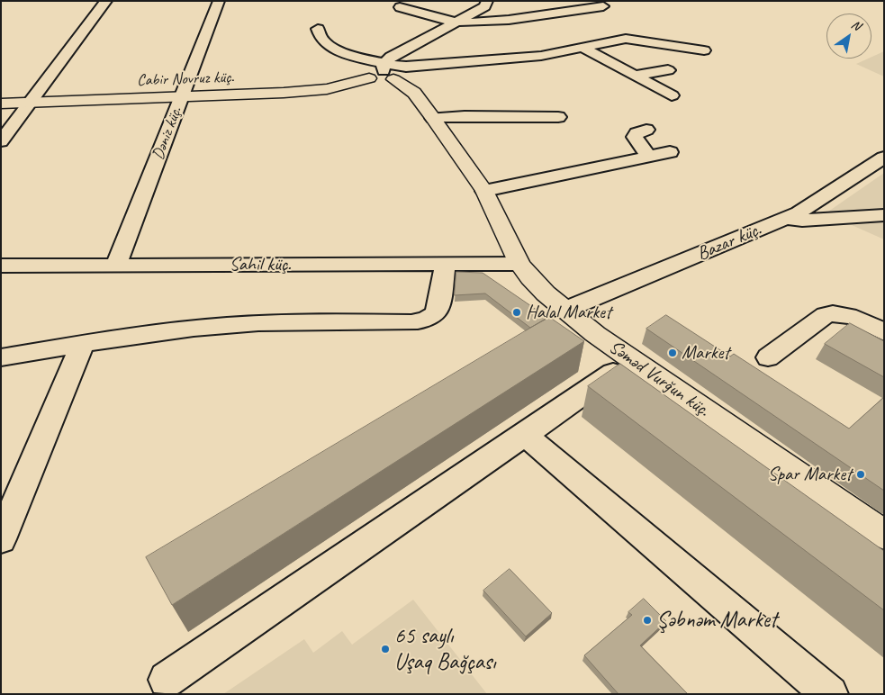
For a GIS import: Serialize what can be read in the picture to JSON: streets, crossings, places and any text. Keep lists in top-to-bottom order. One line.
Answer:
{"streets":{"main road":["Cabir Novruz küç.","Səməd Vurğun küç."],"street":["Dәniz küç.","Bazar küç.","Sahil küç."]},"crossings":[["Cabir Novruz küç.","Dәniz küç."],["Cabir Novruz küç.","Səməd Vurğun küç."],["Dәniz küç.","Sahil küç."],["Bazar küç.","Səməd Vurğun küç."],["Sahil küç.","Səməd Vurğun küç."]],"places":["Halal Market","Market","Spar Market","Şəbnəm Market","65 saylı Uşaq Bağçası"],"north":"top right"}
